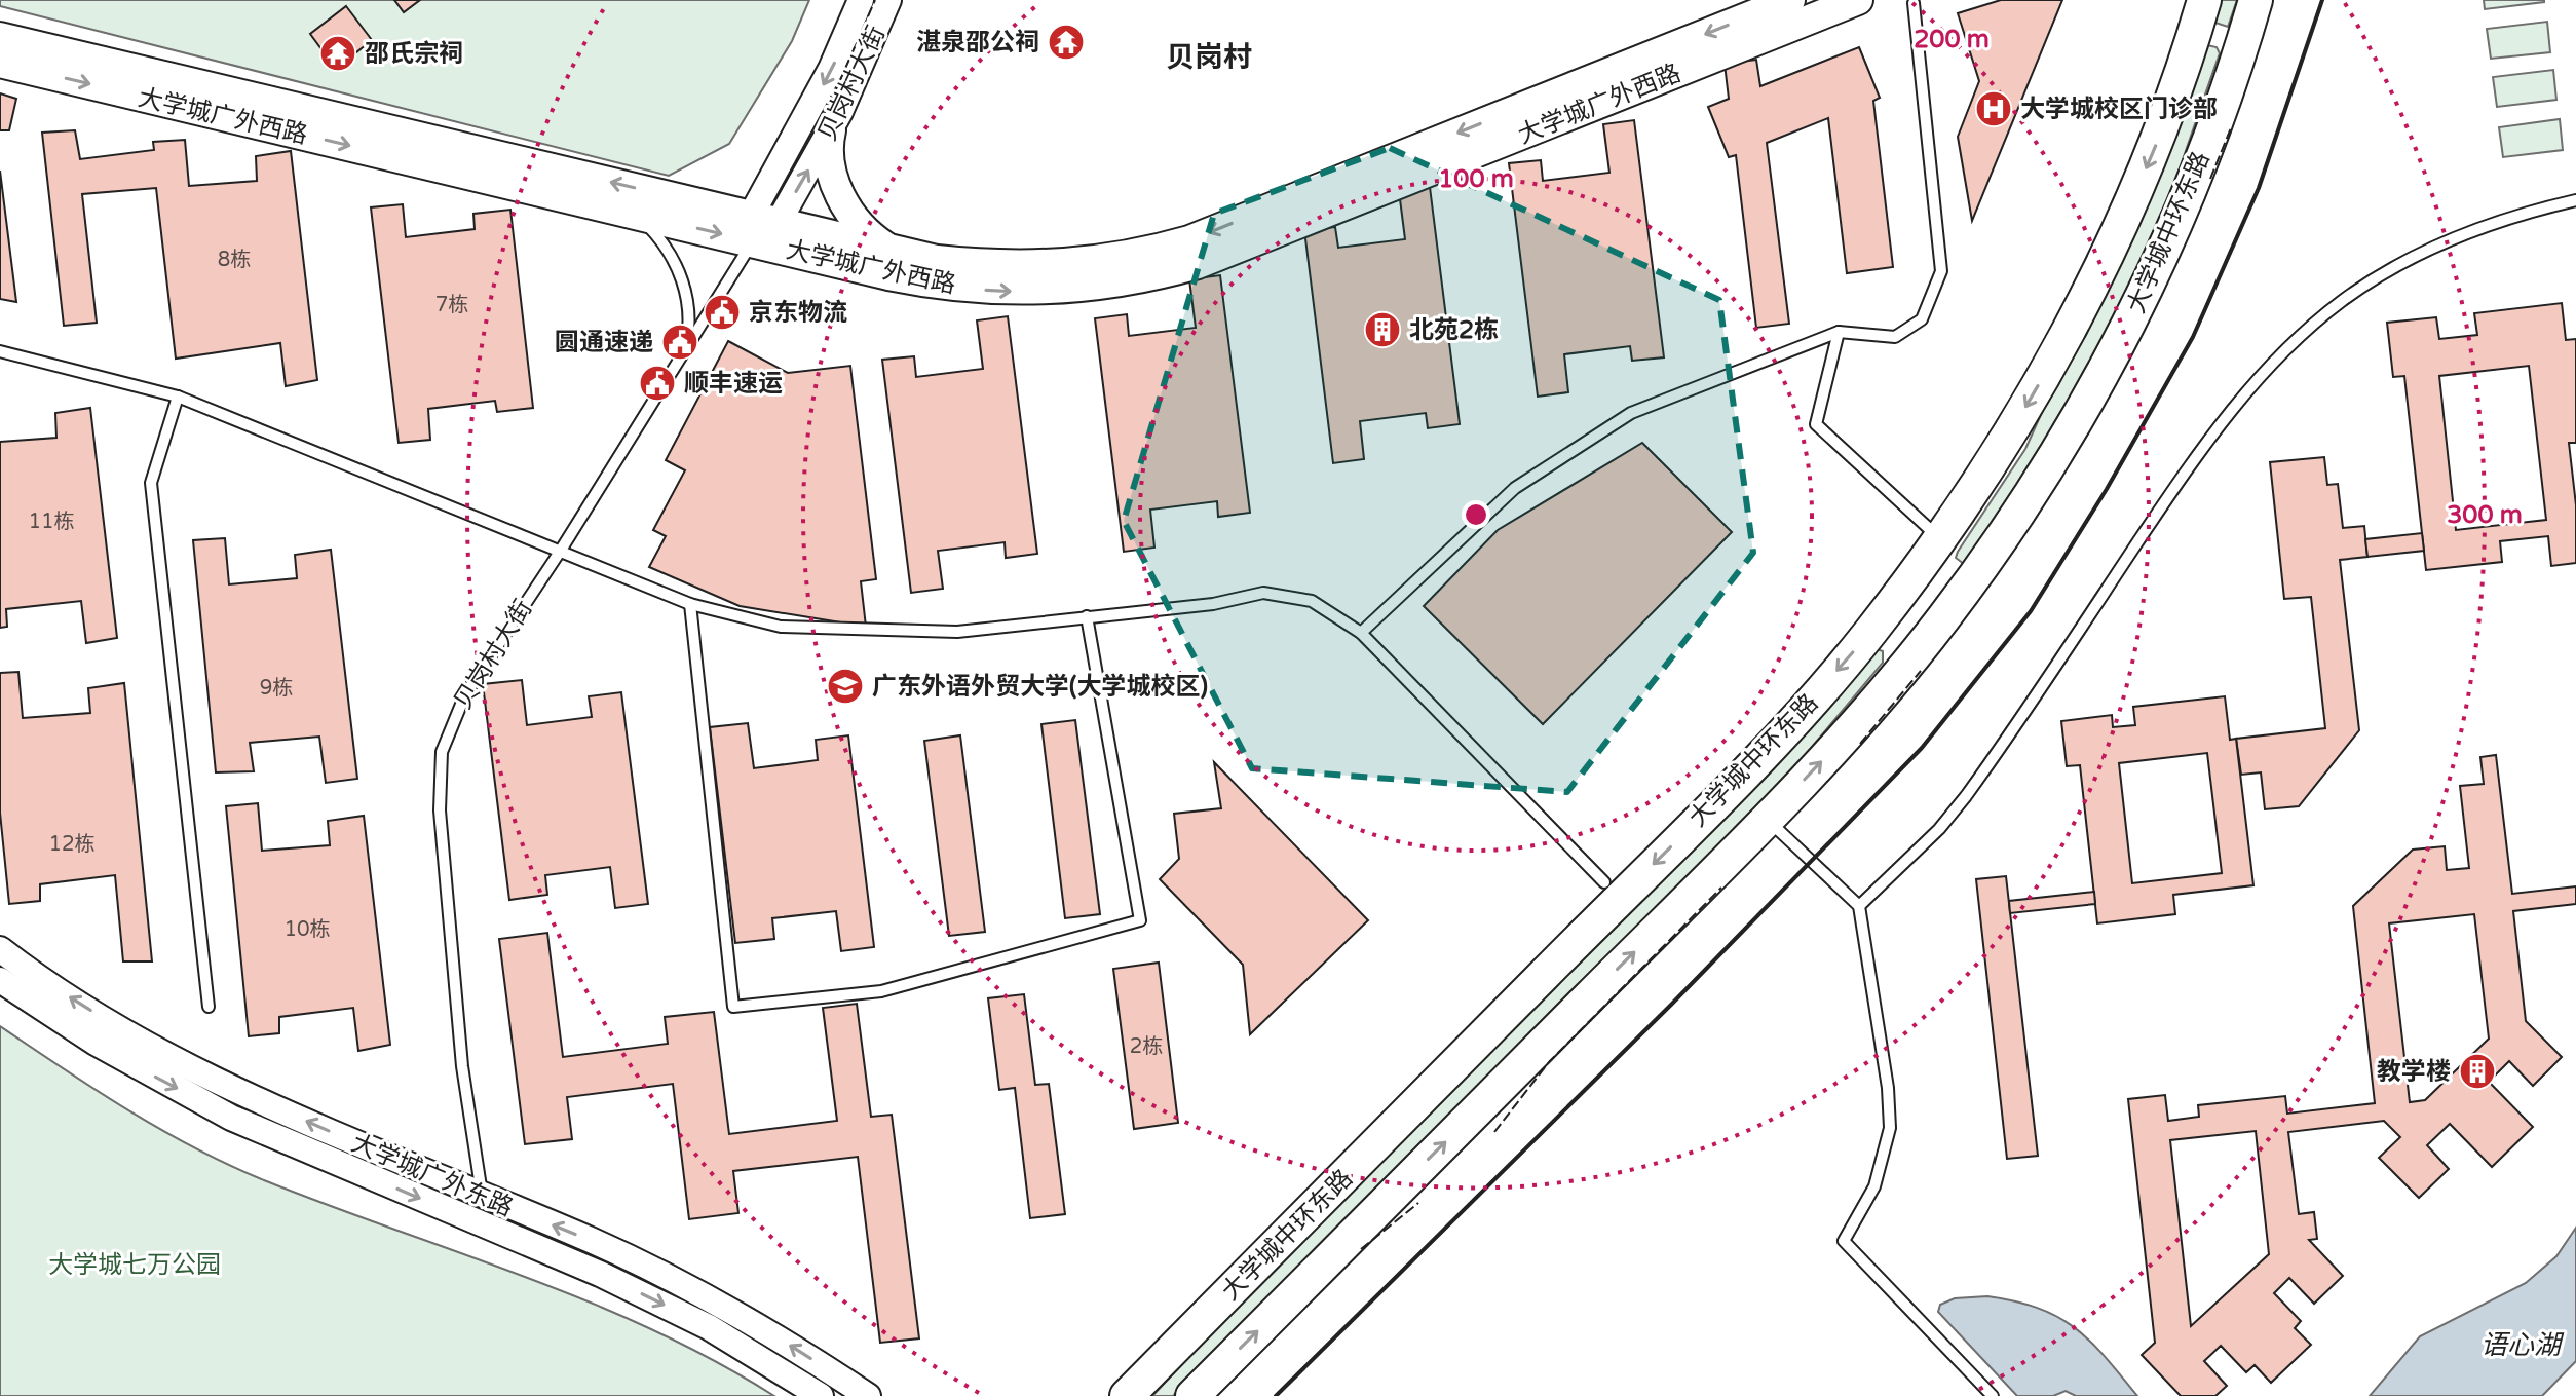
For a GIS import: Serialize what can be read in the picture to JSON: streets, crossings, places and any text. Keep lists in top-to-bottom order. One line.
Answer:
{"streets":{"main road":["大学城广外西路","大学城中环东路"],"street":["贝岗村大街","大学城广外东路"]},"crossings":[["贝岗村大街","大学城广外西路"],["贝岗村大街","大学城广外东路"]],"districts":["贝岗村"],"water":["语心湖"],"parks":["大学城七万公园"],"places":{"temple":["湛泉邵公祠","邵氏宗祠"],"hospital":["大学城校区门诊部"],"public building":["京东物流","圆通速递","顺丰速运"],"building":["北苑2栋","教学楼"],"school or university":["广东外语外贸大学(大学城校区)"]},"house_numbers":["8栋","7栋","11栋","9栋","12栋","10栋","2栋"],"rings":["200 m","100 m","300 m"]}
